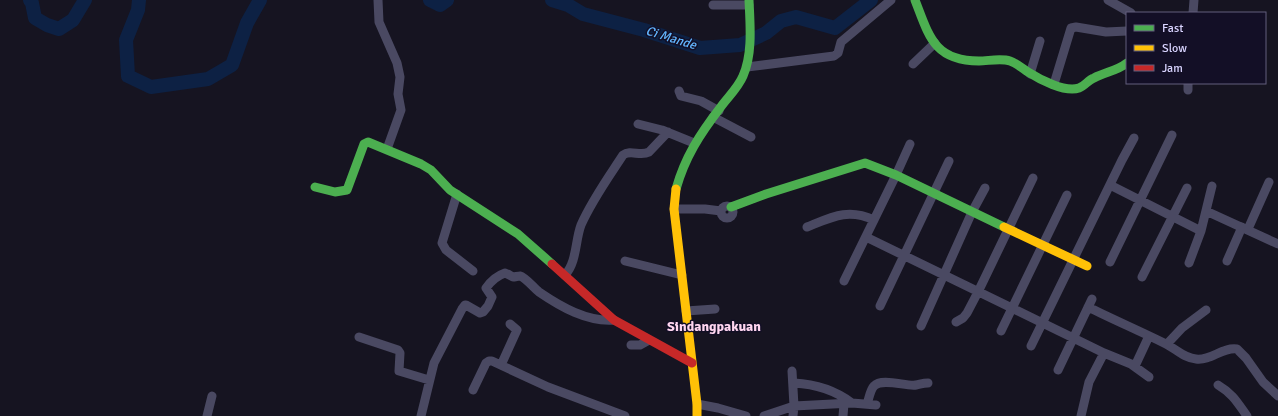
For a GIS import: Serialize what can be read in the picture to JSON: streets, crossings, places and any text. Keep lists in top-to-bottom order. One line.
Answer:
{"districts":["Sindangpakuan"],"water":["Ci Mande"],"legend":["Fast","Slow","Jam"]}
